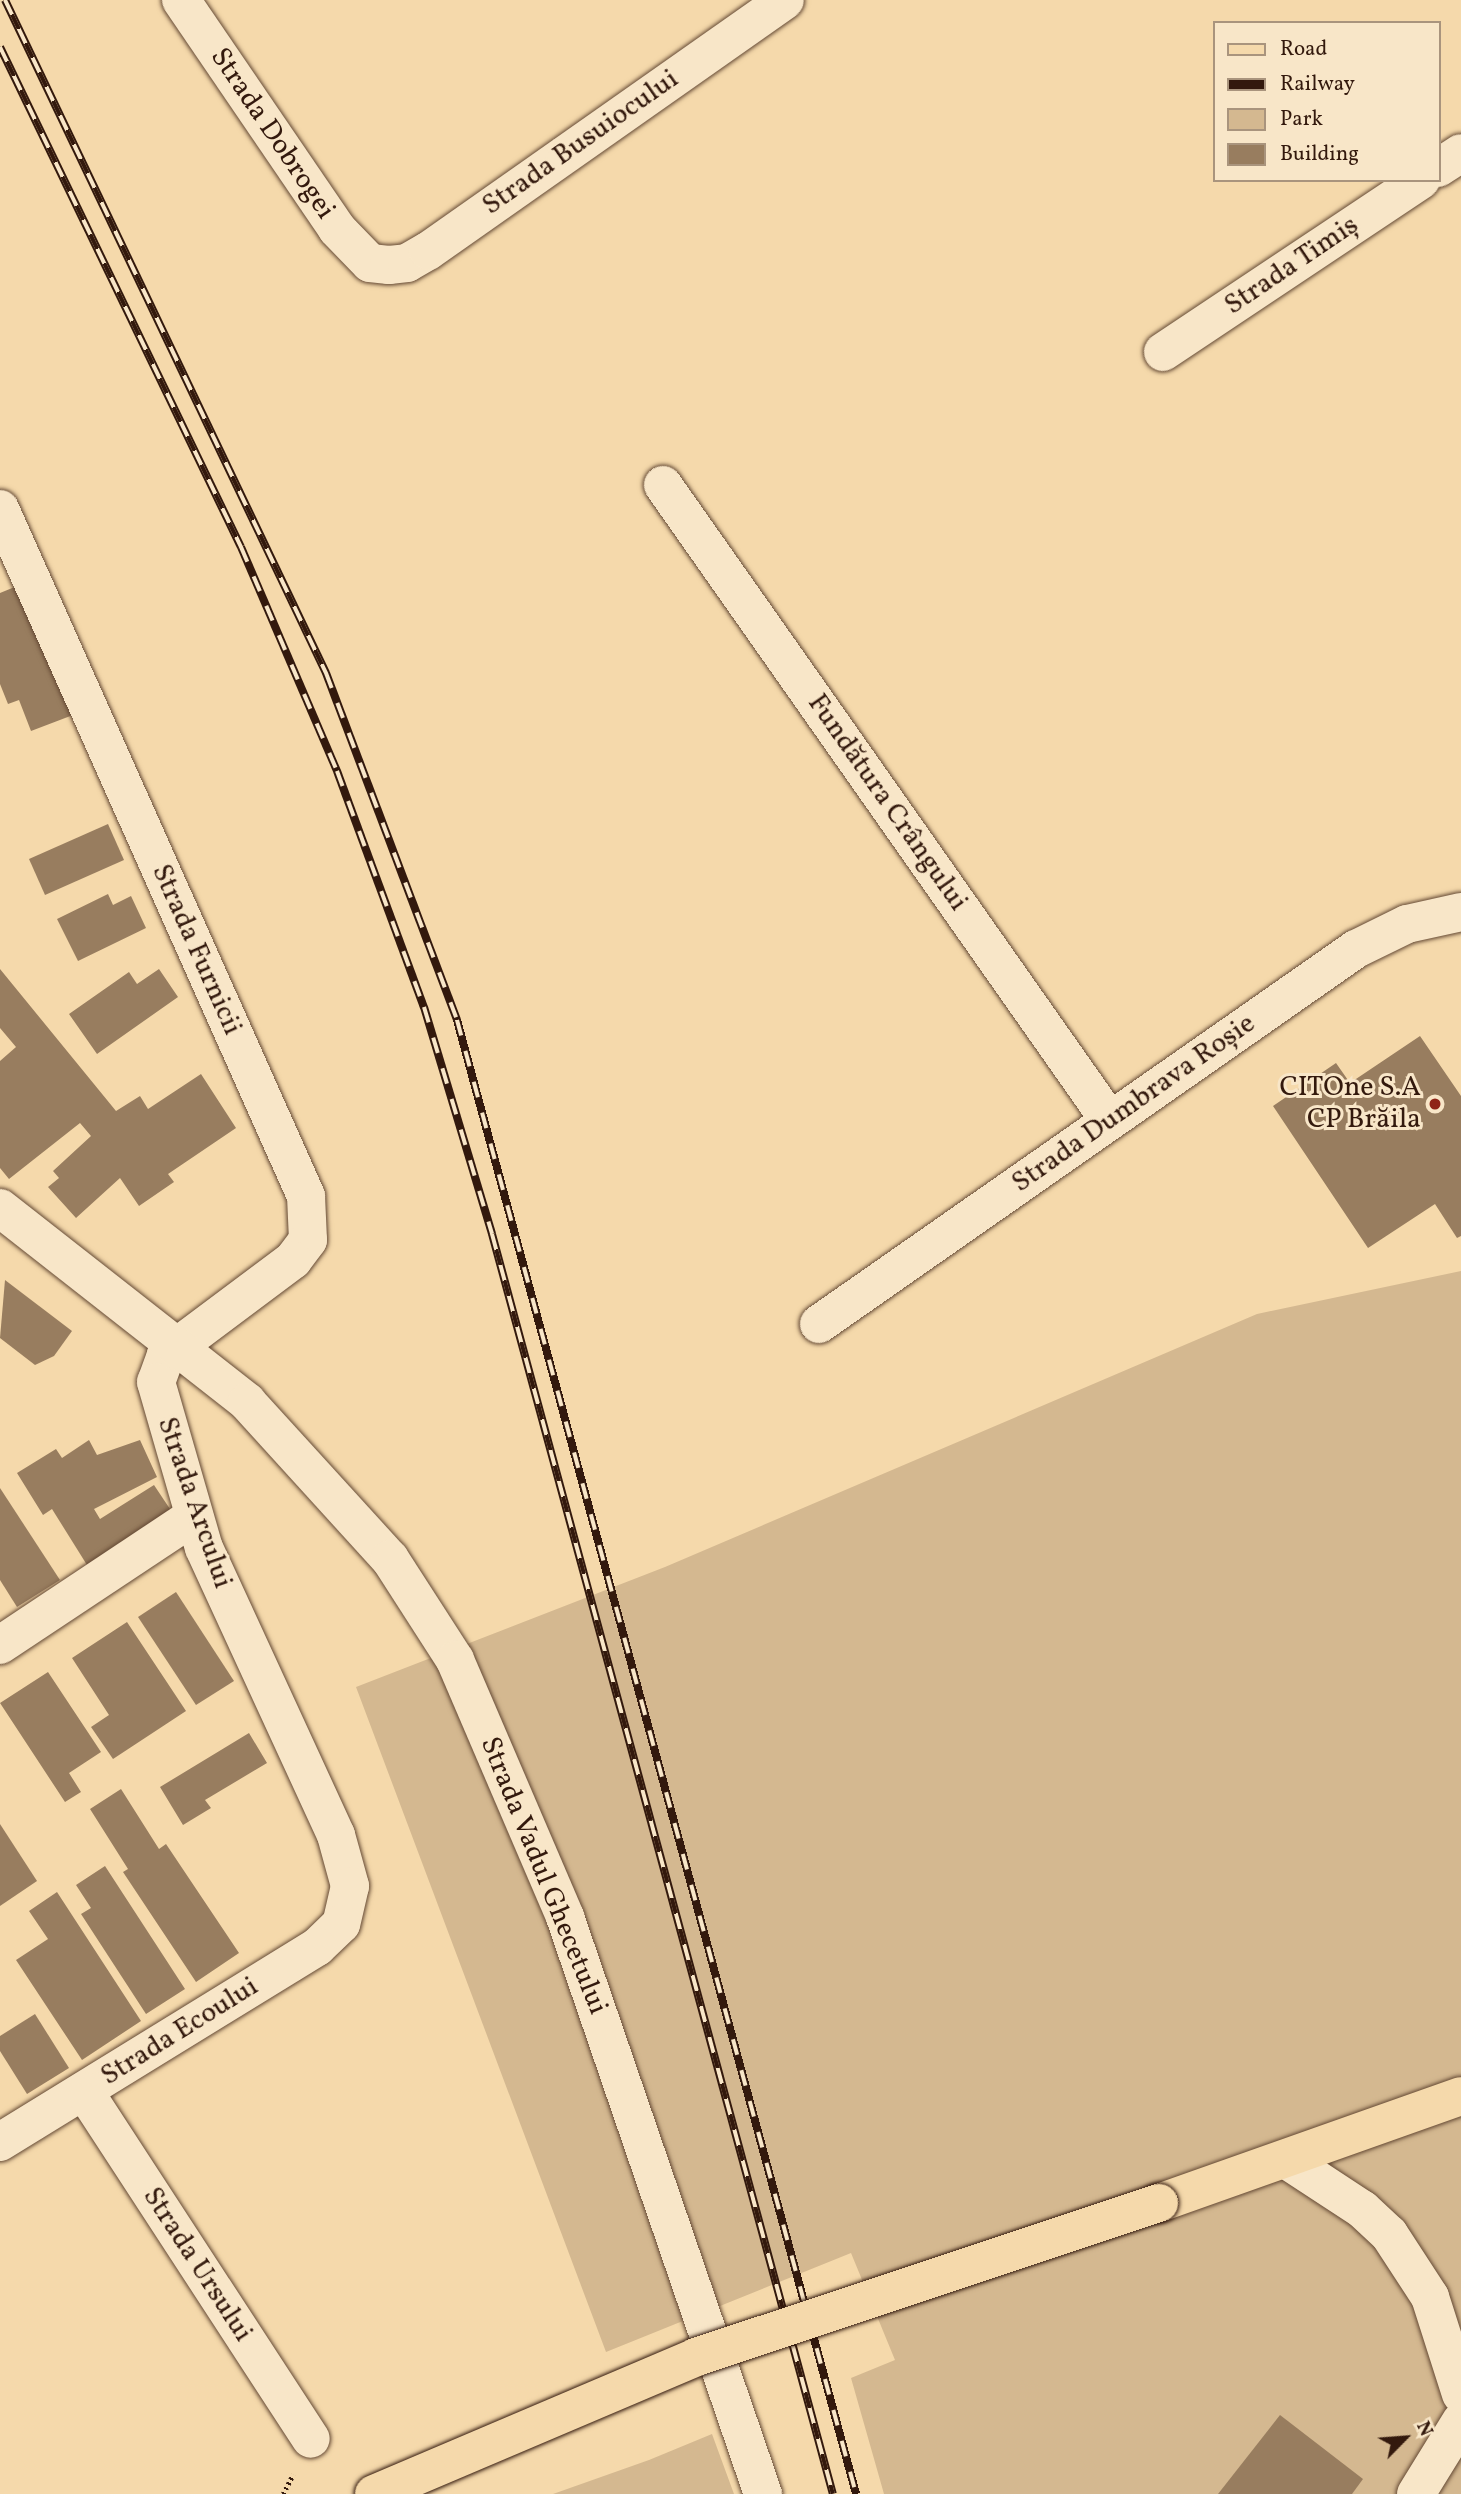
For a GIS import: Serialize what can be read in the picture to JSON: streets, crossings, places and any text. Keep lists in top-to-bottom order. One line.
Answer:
{"streets":{"street":["Strada Dobrogei","Strada Busuiocului","Strada Timiș","Fundătura Crângului","Strada Furnicii","Strada Dumbrava Roșie","Strada Arcului","Strada Vadul Ghecetului","Strada Ecoului","Strada Ursului"]},"crossings":[["Strada Dobrogei","Strada Busuiocului"],["Fundătura Crângului","Strada Dumbrava Roșie"],["Strada Furnicii","Strada Arcului"],["Strada Furnicii","Strada Vadul Ghecetului"],["Strada Arcului","Strada Vadul Ghecetului"],["Strada Arcului","Strada Ecoului"],["Strada Ecoului","Strada Ursului"]],"places":["CITOne S.A CP Brăila"],"legend":["Road","Railway","Park","Building"],"north":"top right"}
